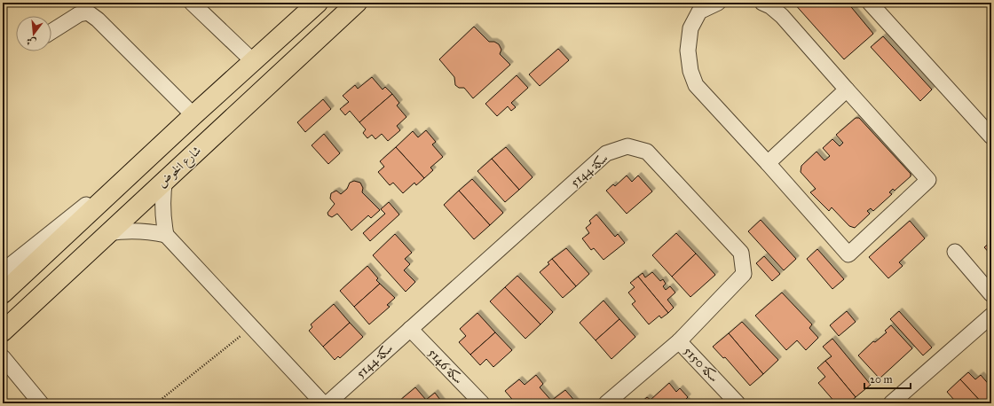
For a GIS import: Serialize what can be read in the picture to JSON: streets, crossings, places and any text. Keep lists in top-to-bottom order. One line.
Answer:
{"streets":{"main road":["شارع الخوض"],"street":["سكة 5144","سكة 5150","سكة 5146"]},"crossings":[["سكة 5144","سكة 5150"],["سكة 5144","سكة 5146"]],"scale_bar":"20 m","north":"bottom"}
